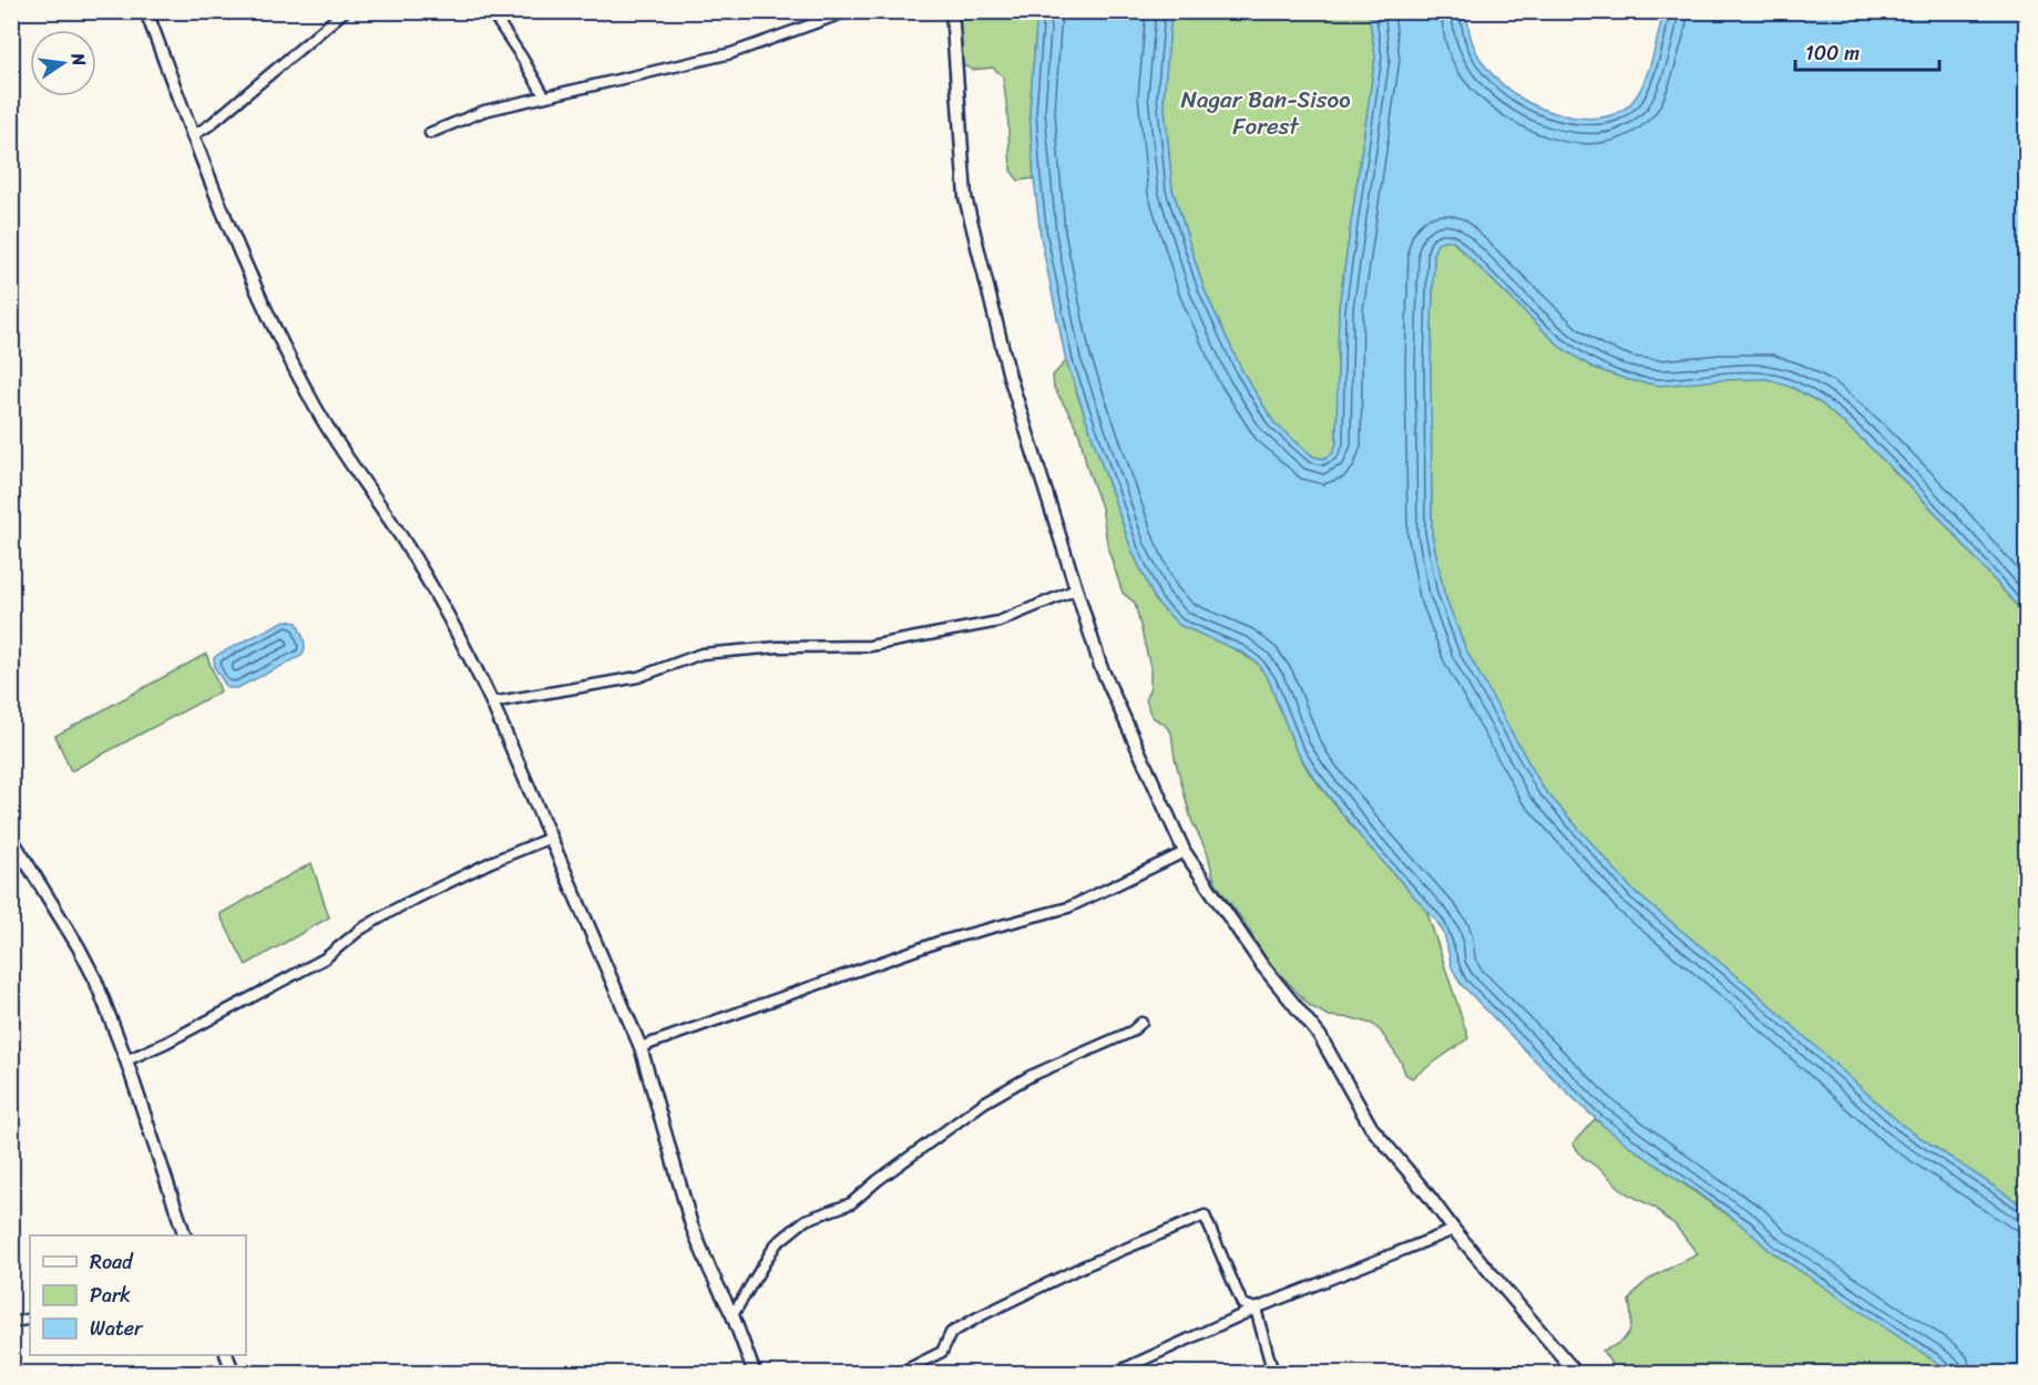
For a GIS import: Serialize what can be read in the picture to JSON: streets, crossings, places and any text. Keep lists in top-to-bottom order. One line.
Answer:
{"parks":["Nagar Ban-Sisoo Forest"],"legend":["Road","Park","Water"],"scale_bar":"100 m","north":"right"}
